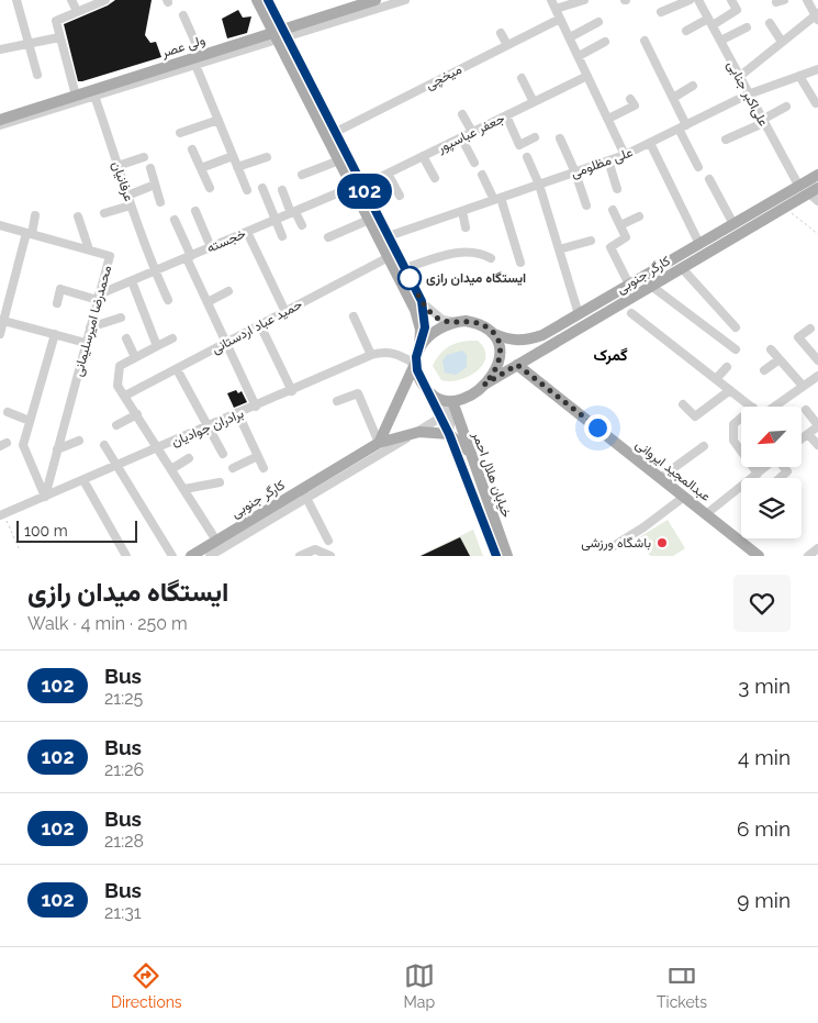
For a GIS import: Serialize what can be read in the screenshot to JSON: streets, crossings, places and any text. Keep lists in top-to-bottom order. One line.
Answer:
{"streets":{"main road":["ولی عصر","کارگر جنوبی","عبدالمجید ایروانی","خیابان هلال احمر"],"street":["میخچی","علی‌اکبر جنابی","جعفر عباسپور","علی مظلومی","عرفانیان","خجسته","محمدرضا امیرسلیمانی","حمید عباد اردستانی","برادران جوادیان"]},"crossings":[["ولی عصر","عرفانیان"],["علی‌اکبر جنابی","علی مظلومی"],["علی‌اکبر جنابی","کارگر جنوبی"],["جعفر عباسپور","خجسته"],["عرفانیان","خجسته"],["خجسته","محمدرضا امیرسلیمانی"],["کارگر جنوبی","برادران جوادیان"],["کارگر جنوبی","عبدالمجید ایروانی"],["کارگر جنوبی","خیابان هلال احمر"],["محمدرضا امیرسلیمانی","برادران جوادیان"],["برادران جوادیان","خیابان هلال احمر"]],"districts":["گمرک"],"places":["ایستگاه میدان رازی","باشگاه ورزشی"],"lines":["bus line 102"],"scale_bar":"100 m","north":"bottom left","page":{"on_map":"102","scale":"100 m","heading":["ایستگاه میدان رازی","Walk · 4 min · 250 m"],"list":[{"mark":"102","name":"Bus","note":"21:25","value":"3 min"},{"mark":"102","name":"Bus","note":"21:26","value":"4 min"},{"mark":"102","name":"Bus","note":"21:28","value":"6 min"},{"mark":"102","name":"Bus","note":"21:31","value":"9 min"}],"tabs":["Directions","Map","Tickets"]}}
